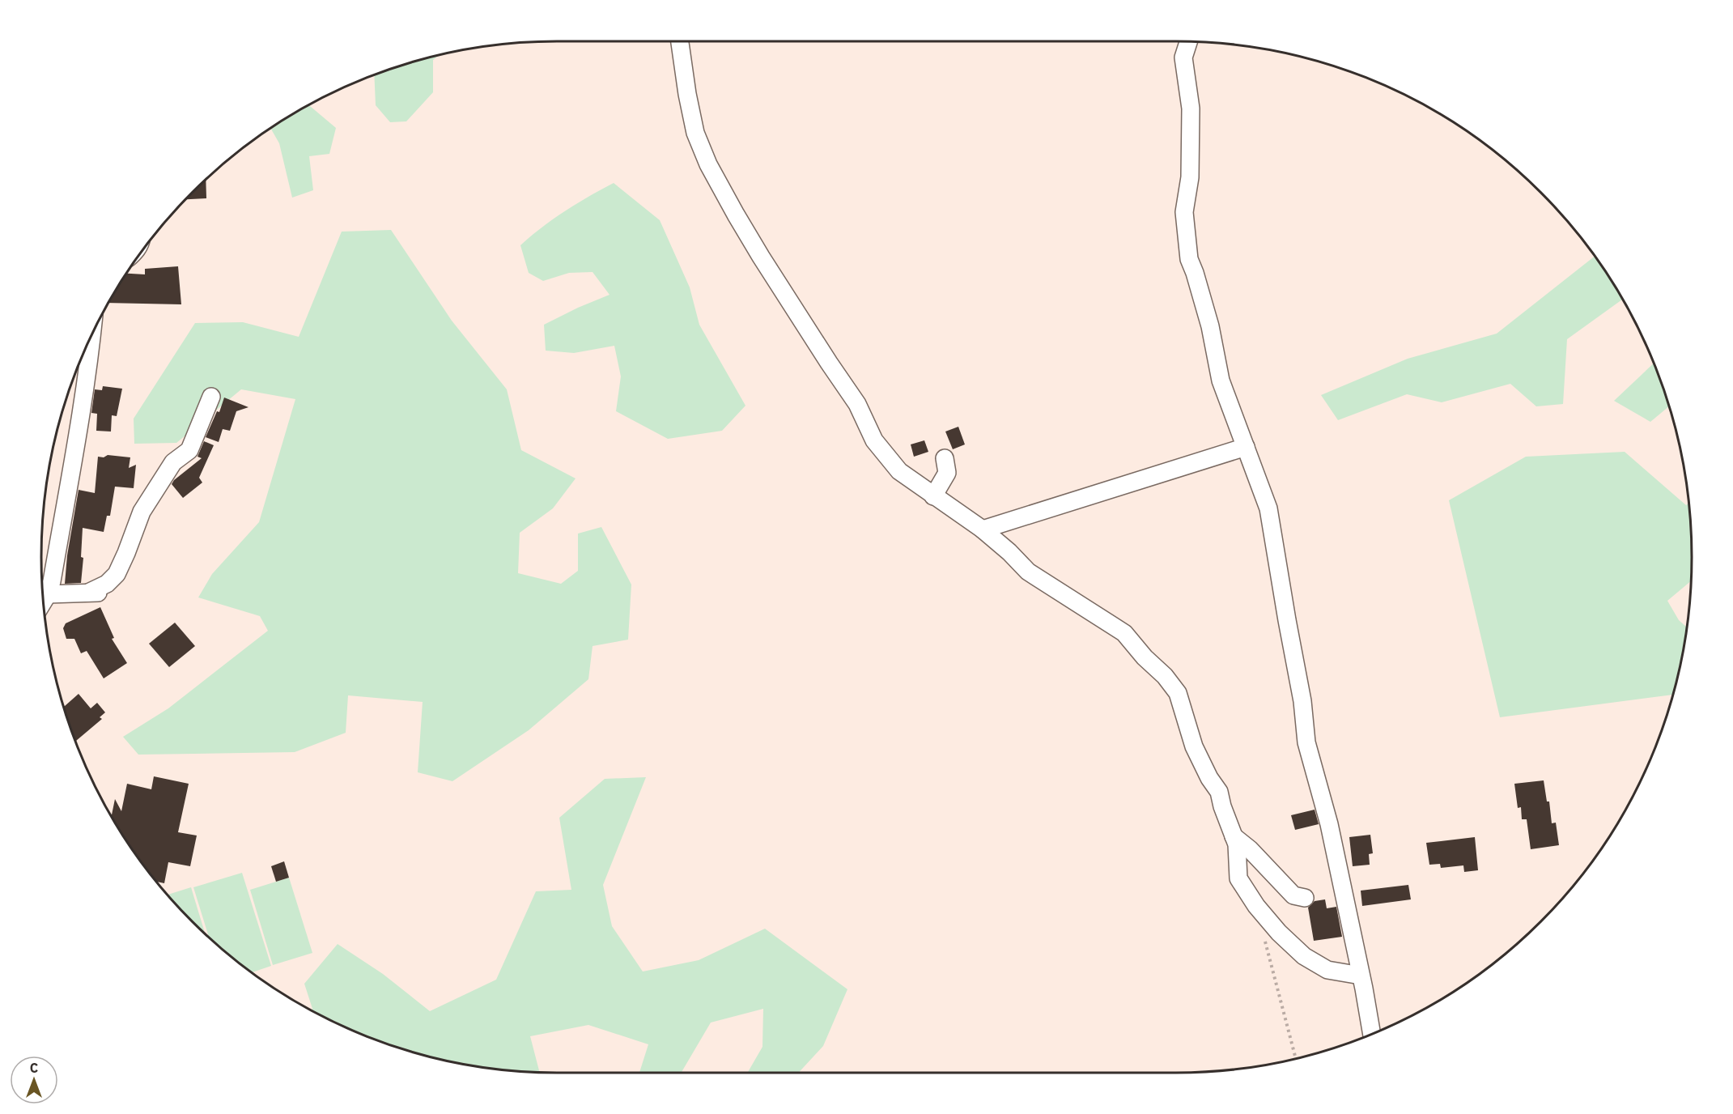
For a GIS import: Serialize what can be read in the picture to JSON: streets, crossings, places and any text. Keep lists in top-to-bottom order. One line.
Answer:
{"north":"top"}
